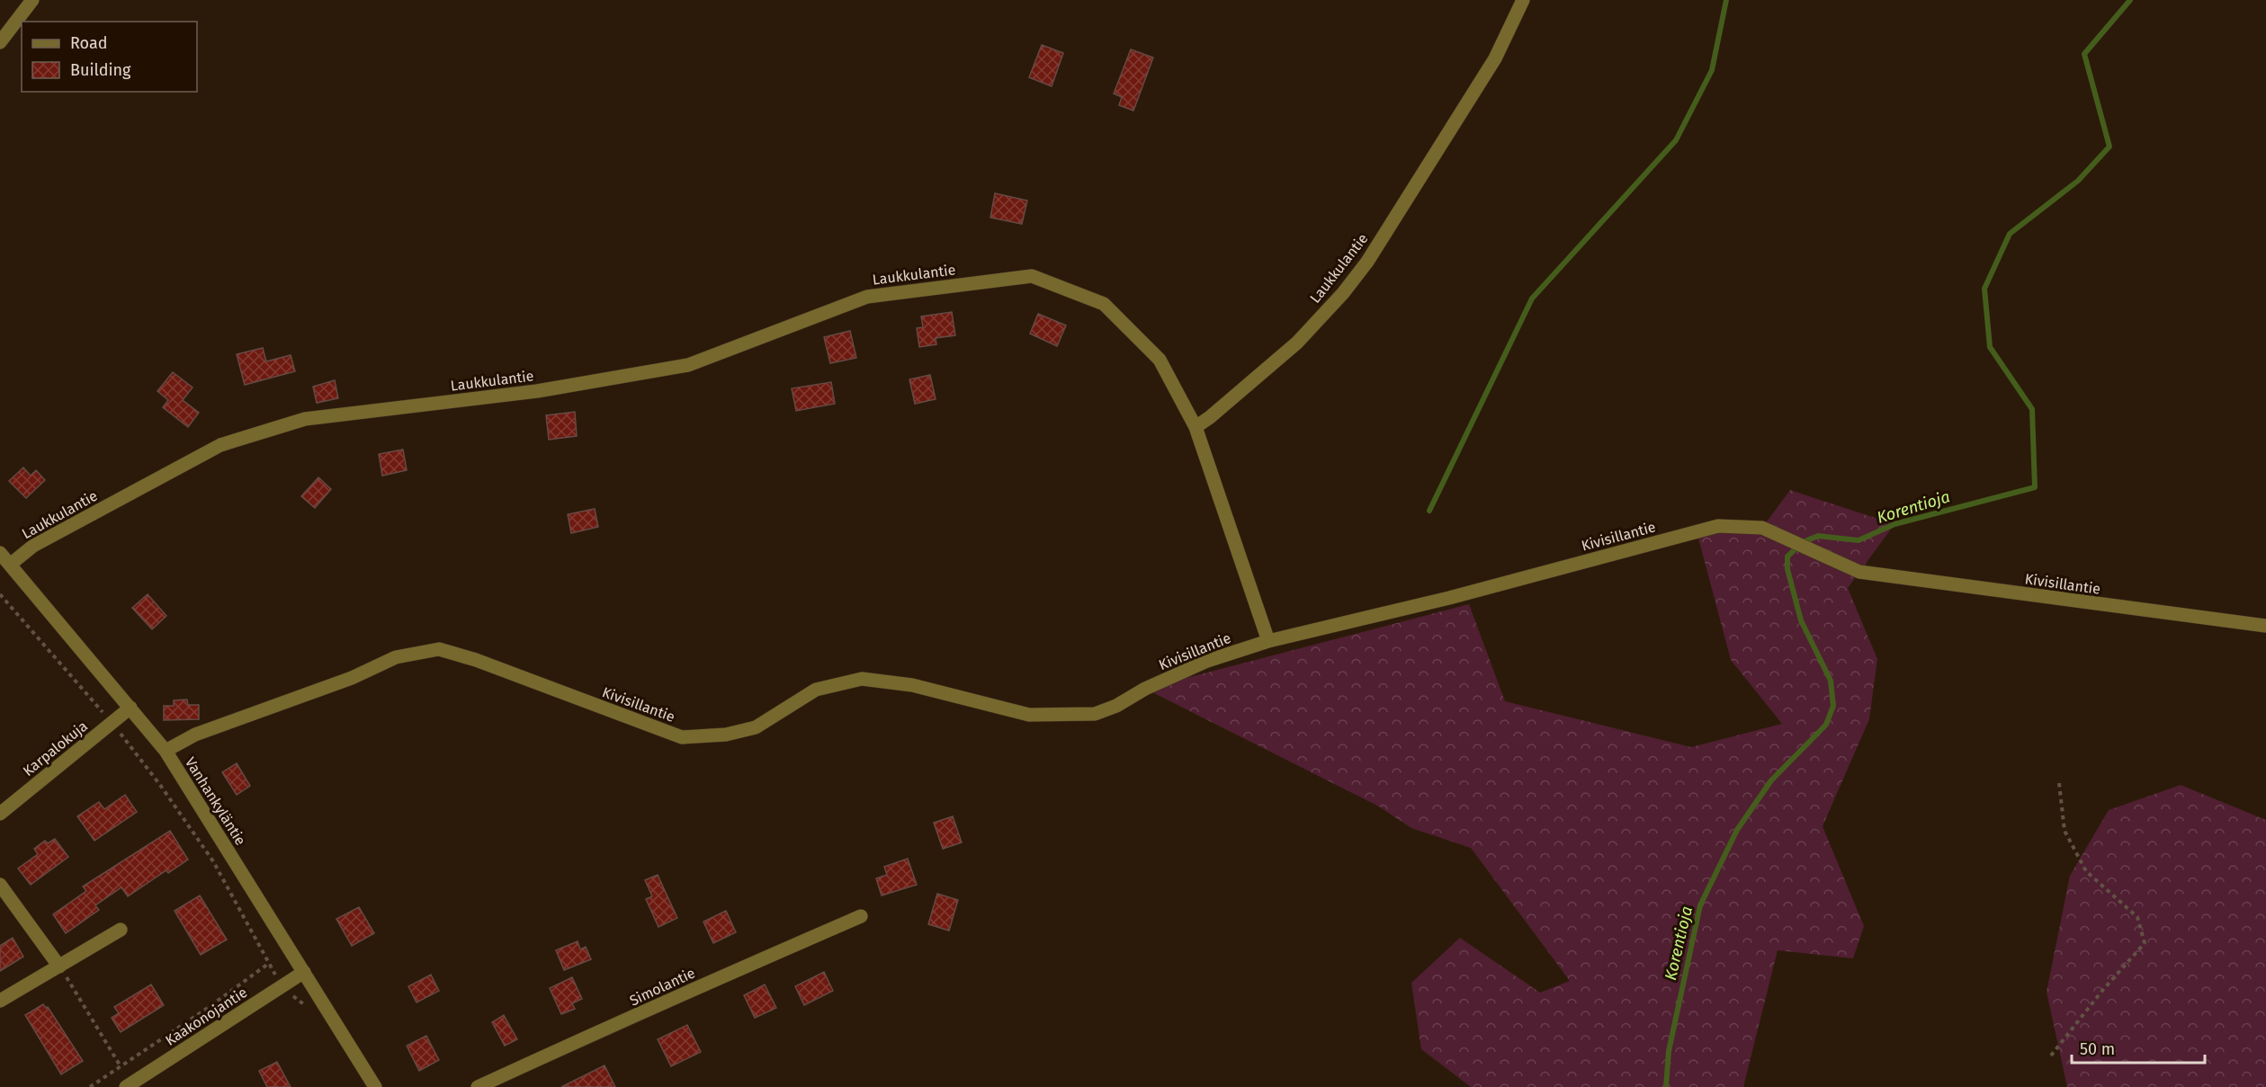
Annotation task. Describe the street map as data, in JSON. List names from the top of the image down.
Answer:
{
  "streets": {
    "street": [
      "Laukkulantie",
      "Kivisillantie",
      "Karpalokuja",
      "Vanhankyläntie",
      "Simolantie",
      "Kaakonojantie"
    ]
  },
  "crossings": [
    ["Laukkulantie", "Vanhankyläntie"],
    ["Kivisillantie", "Vanhankyläntie"],
    ["Karpalokuja", "Vanhankyläntie"],
    ["Vanhankyläntie", "Kaakonojantie"]
  ],
  "water": ["Korentioja"],
  "legend": ["Road", "Building"],
  "scale_bar": "50 m"
}
